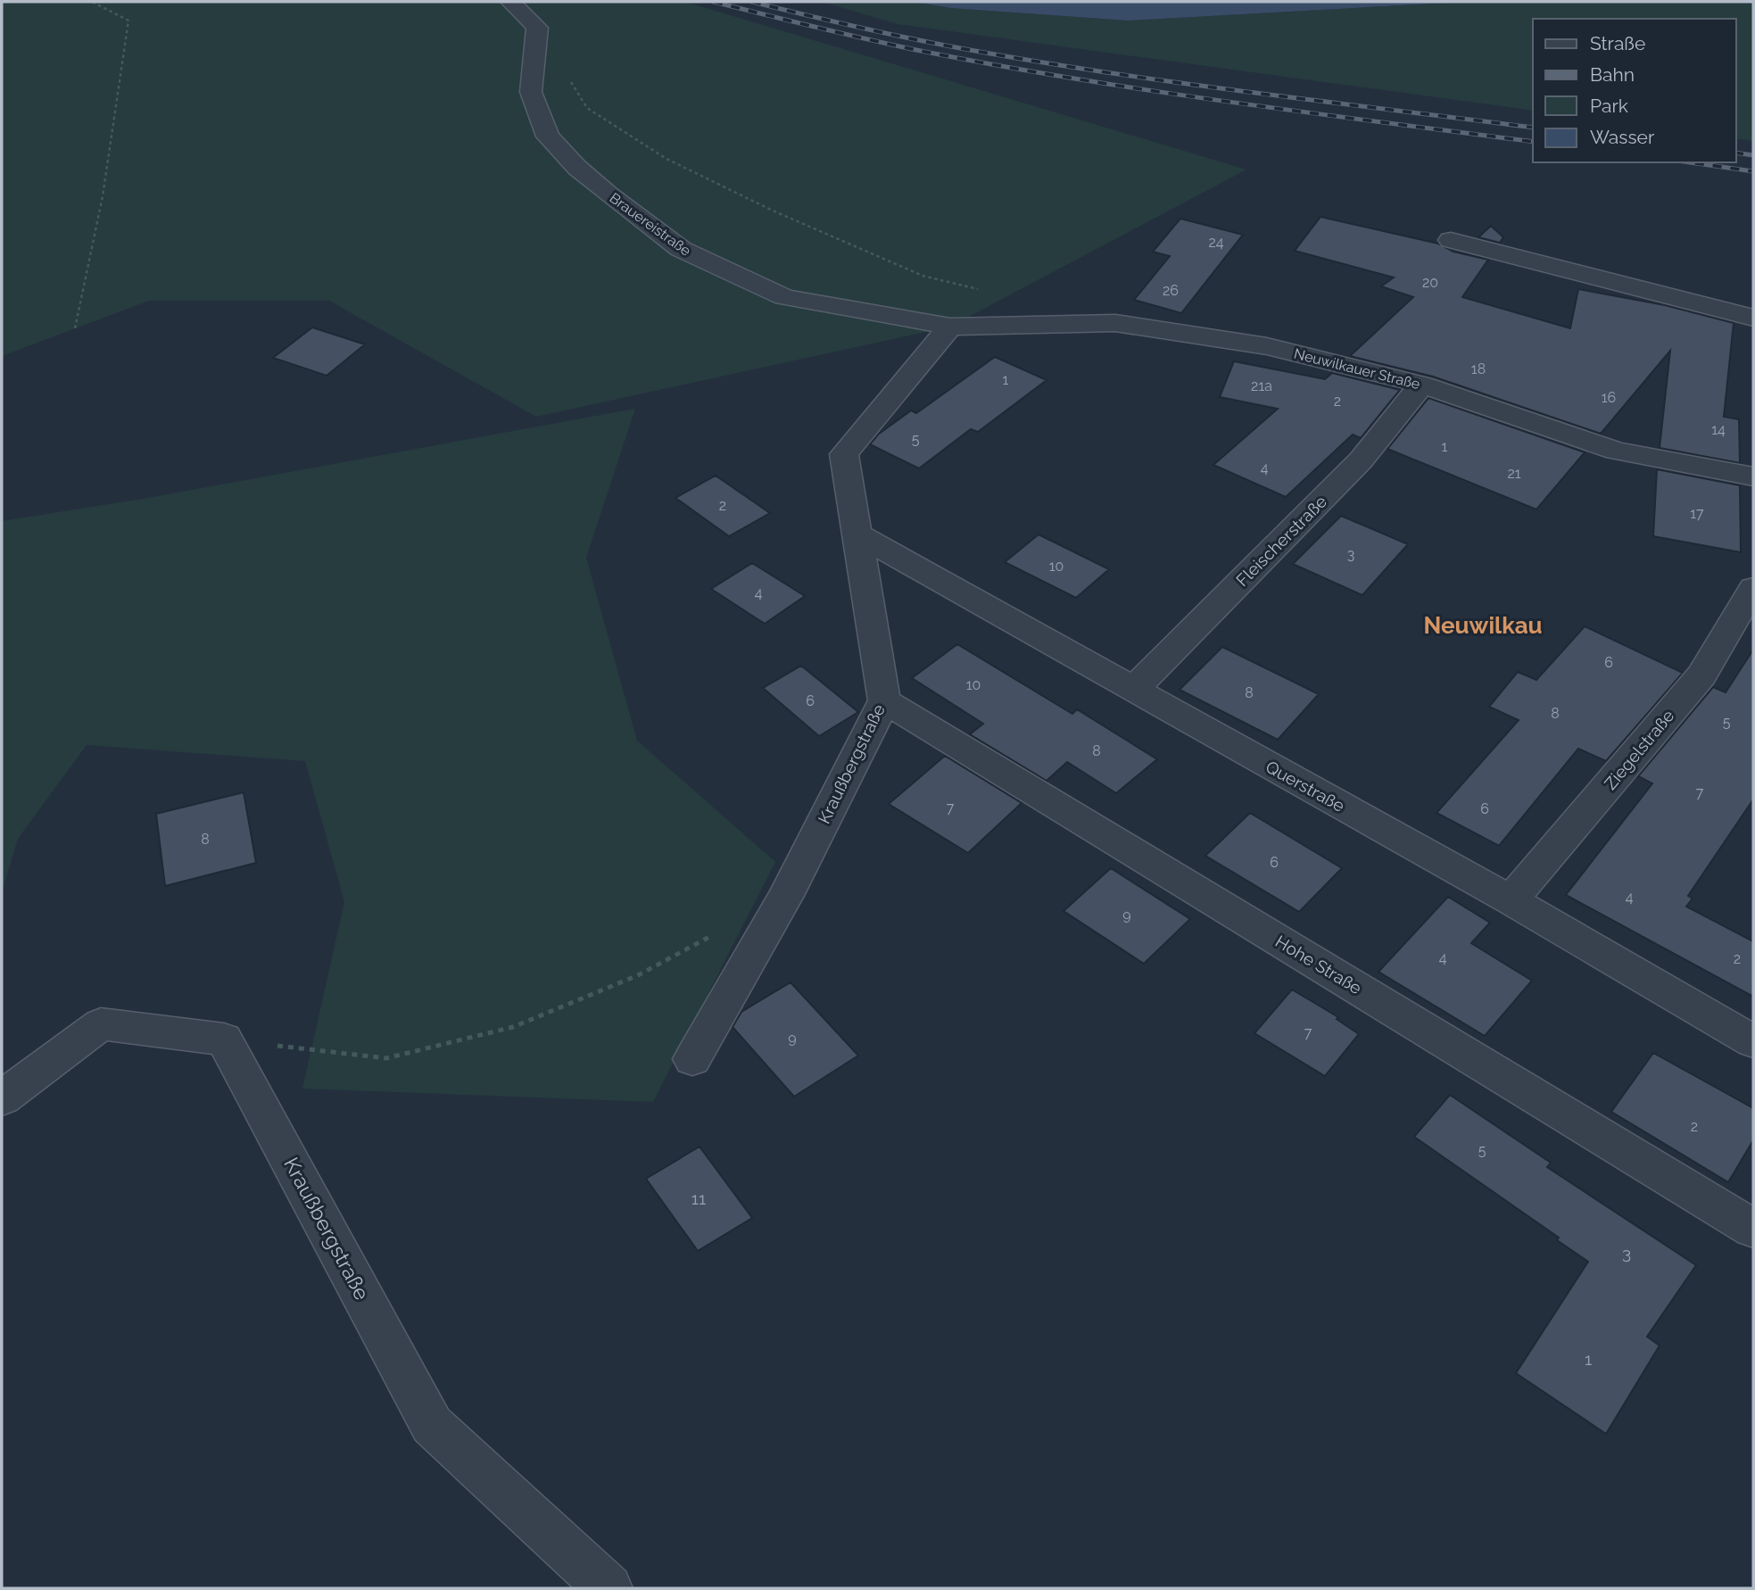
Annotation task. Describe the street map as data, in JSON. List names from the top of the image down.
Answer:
{
  "streets": {
    "street": [
      "Brauereistraße",
      "Neuwilkauer Straße",
      "Fleischerstraße",
      "Ziegelstraße",
      "Kraußbergstraße",
      "Querstraße",
      "Hohe Straße"
    ]
  },
  "crossings": [
    ["Brauereistraße", "Neuwilkauer Straße"],
    ["Brauereistraße", "Kraußbergstraße"],
    ["Neuwilkauer Straße", "Fleischerstraße"],
    ["Neuwilkauer Straße", "Kraußbergstraße"],
    ["Fleischerstraße", "Querstraße"],
    ["Ziegelstraße", "Querstraße"],
    ["Kraußbergstraße", "Querstraße"],
    ["Kraußbergstraße", "Hohe Straße"]
  ],
  "districts": ["Neuwilkau"],
  "house_numbers": [
    "24",
    "20",
    "26",
    "18",
    "1",
    "21a",
    "16",
    "2",
    "14",
    "5",
    "1",
    "4",
    "21",
    "2",
    "17",
    "3",
    "10",
    "4",
    "6",
    "10",
    "8",
    "6",
    "8",
    "5",
    "8",
    "7",
    "7",
    "6",
    "8",
    "6",
    "4",
    "9",
    "4",
    "2",
    "7",
    "9",
    "2",
    "5",
    "11",
    "3",
    "1"
  ],
  "legend": [
    "Straße",
    "Bahn",
    "Park",
    "Wasser"
  ]
}
